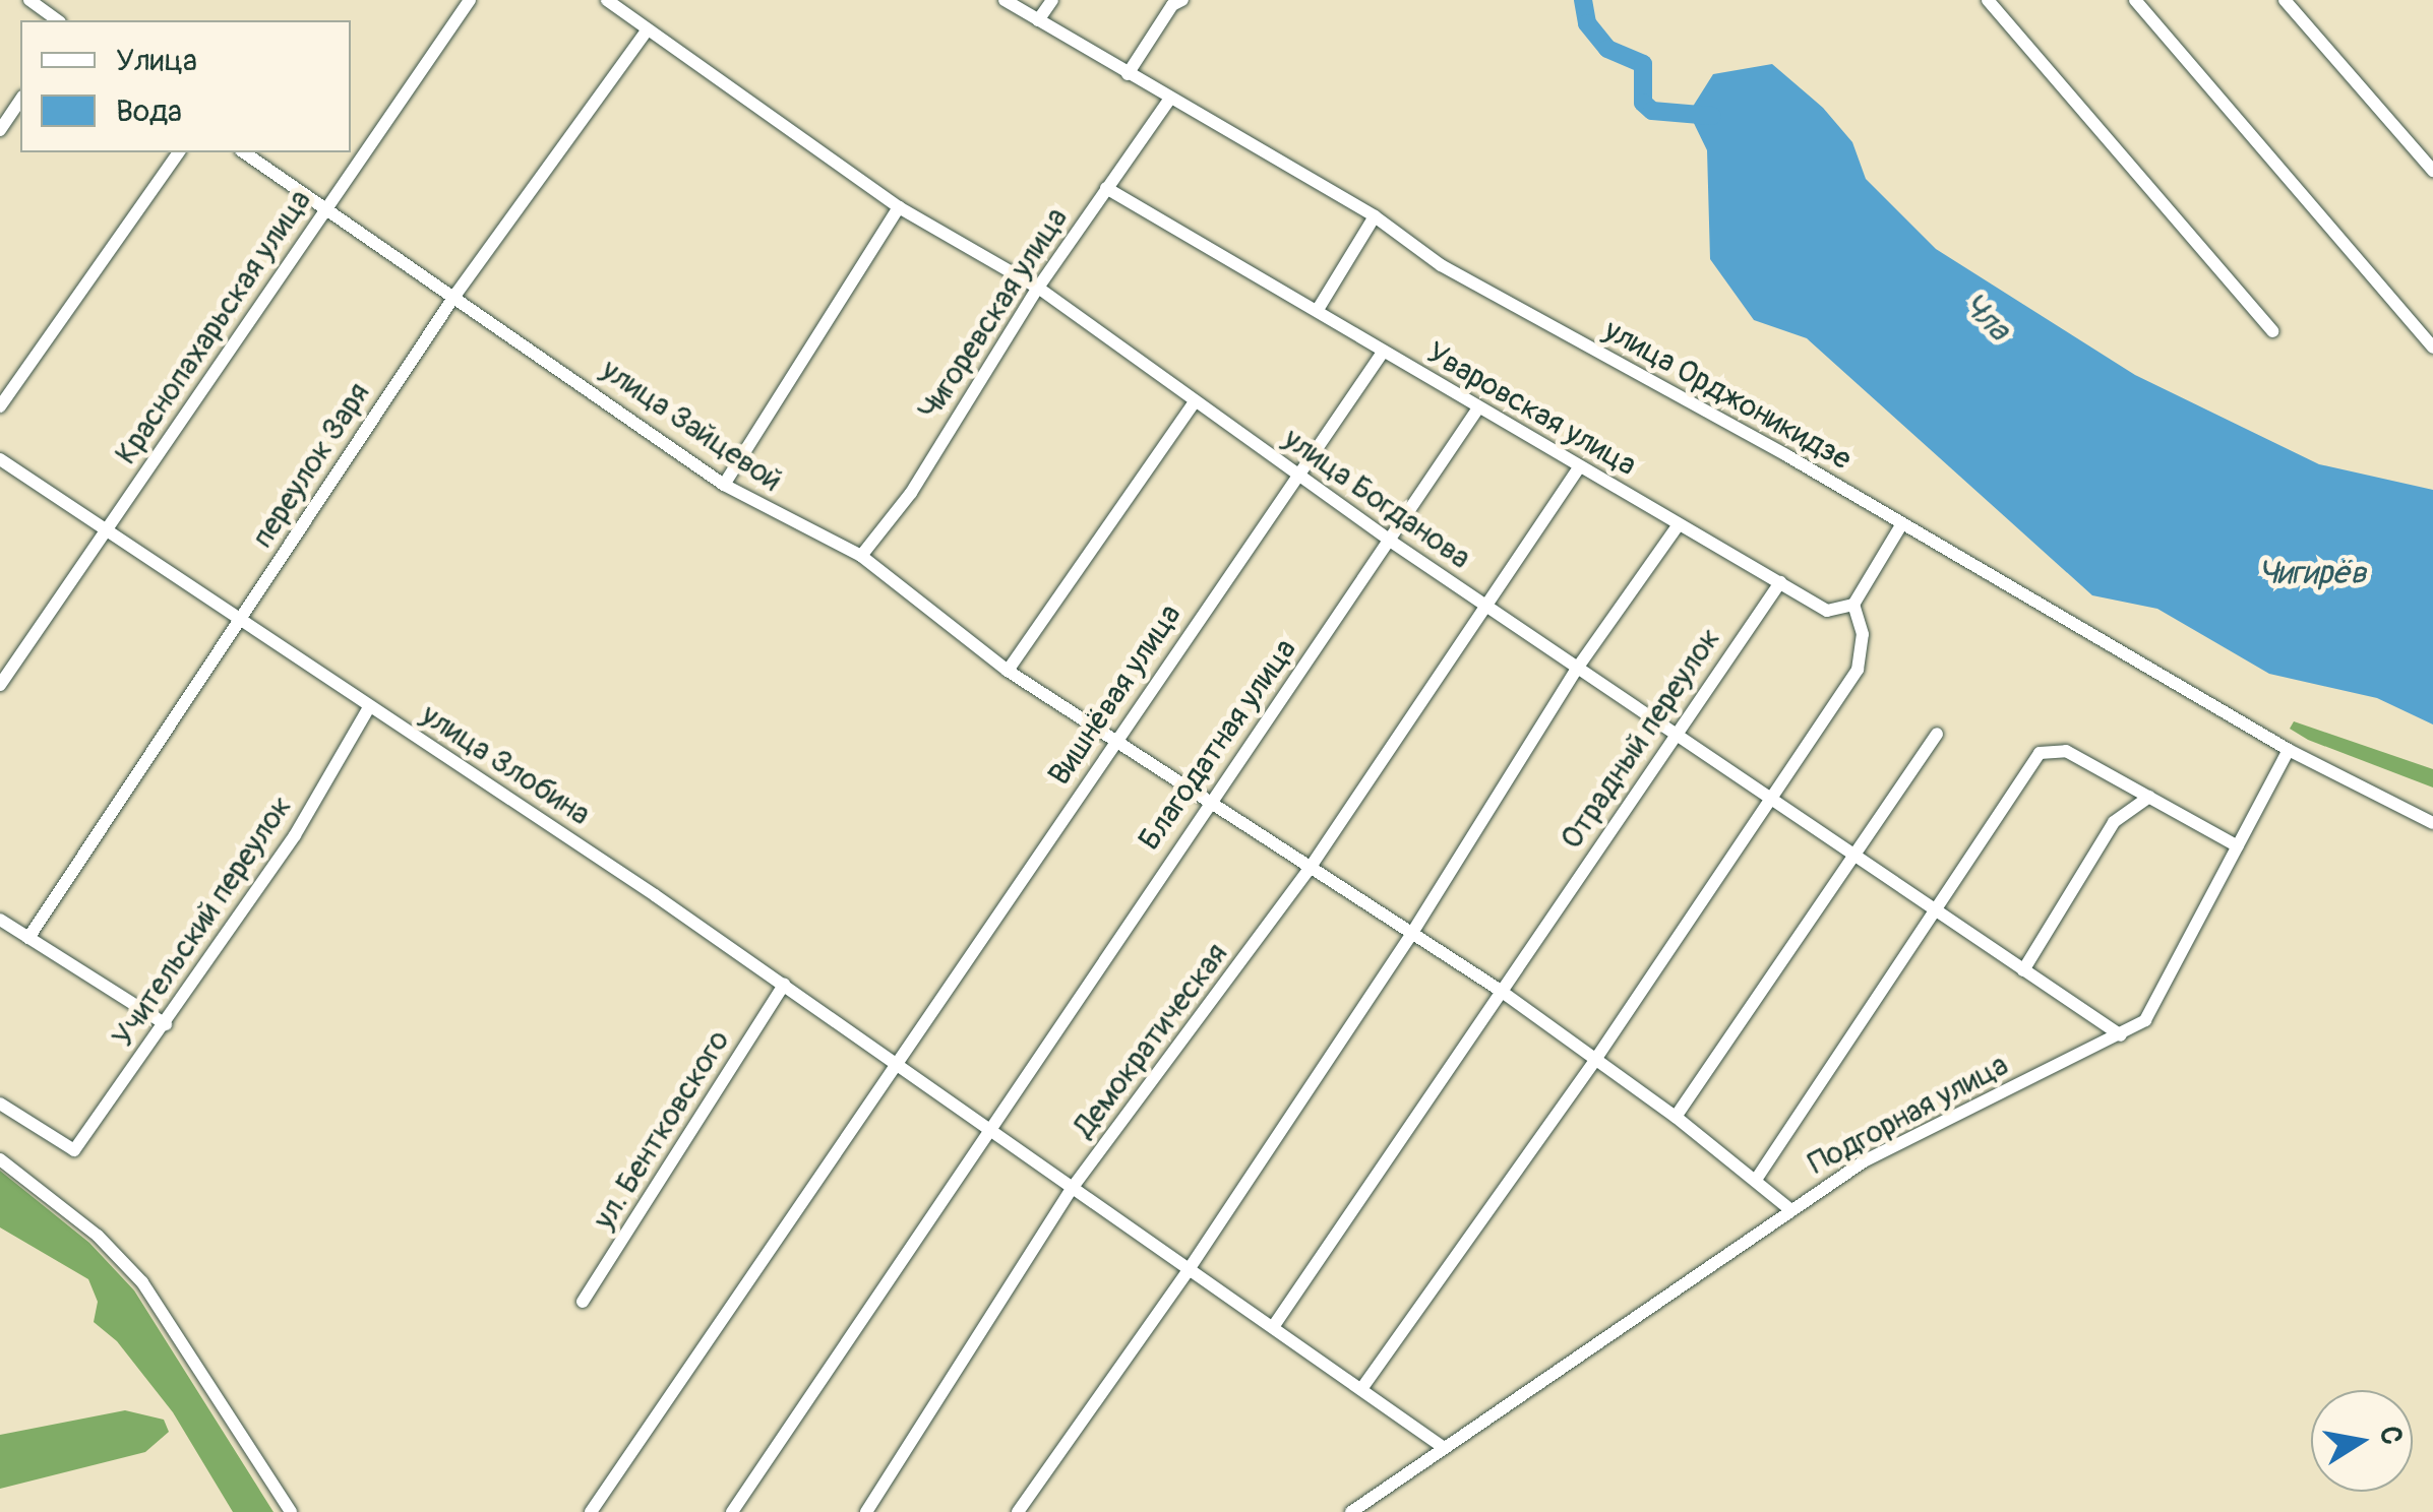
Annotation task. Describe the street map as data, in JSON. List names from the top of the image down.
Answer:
{
  "streets": {
    "street": [
      "Чигоревская улица",
      "Краснопахарьская улица",
      "улица Орджоникидзе",
      "Уваровская улица",
      "улица Зайцевой",
      "переулок Заря",
      "улица Богданова",
      "Вишнёвая улица",
      "Отрадный переулок",
      "Благодатная улица",
      "улица Злобина",
      "Учительский переулок",
      "Демократическая",
      "Подгорная улица",
      "ул. Бентковского"
    ]
  },
  "crossings": [
    ["Чигоревская улица", "улица Орджоникидзе"],
    ["Чигоревская улица", "Уваровская улица"],
    ["Чигоревская улица", "улица Зайцевой"],
    ["Чигоревская улица", "улица Богданова"],
    ["Краснопахарьская улица", "улица Зайцевой"],
    ["Краснопахарьская улица", "улица Злобина"],
    ["улица Орджоникидзе", "Подгорная улица"],
    ["Уваровская улица", "Вишнёвая улица"],
    ["Уваровская улица", "Отрадный переулок"],
    ["Уваровская улица", "Благодатная улица"],
    ["Уваровская улица", "Демократическая"],
    ["улица Зайцевой", "переулок Заря"],
    ["улица Зайцевой", "Вишнёвая улица"],
    ["улица Зайцевой", "Отрадный переулок"],
    ["улица Зайцевой", "Благодатная улица"],
    ["улица Зайцевой", "Демократическая"],
    ["улица Зайцевой", "Подгорная улица"],
    ["переулок Заря", "улица Богданова"],
    ["переулок Заря", "улица Злобина"],
    ["улица Богданова", "Вишнёвая улица"],
    ["улица Богданова", "Отрадный переулок"],
    ["улица Богданова", "Благодатная улица"],
    ["улица Богданова", "Демократическая"],
    ["улица Богданова", "Подгорная улица"],
    ["Вишнёвая улица", "улица Злобина"],
    ["Отрадный переулок", "улица Злобина"],
    ["Благодатная улица", "улица Злобина"],
    ["улица Злобина", "Учительский переулок"],
    ["улица Злобина", "Демократическая"],
    ["улица Злобина", "Подгорная улица"],
    ["улица Злобина", "ул. Бентковского"]
  ],
  "water": ["Чла", "Чигирёв"],
  "legend": ["Улица", "Вода"],
  "north": "right"
}
